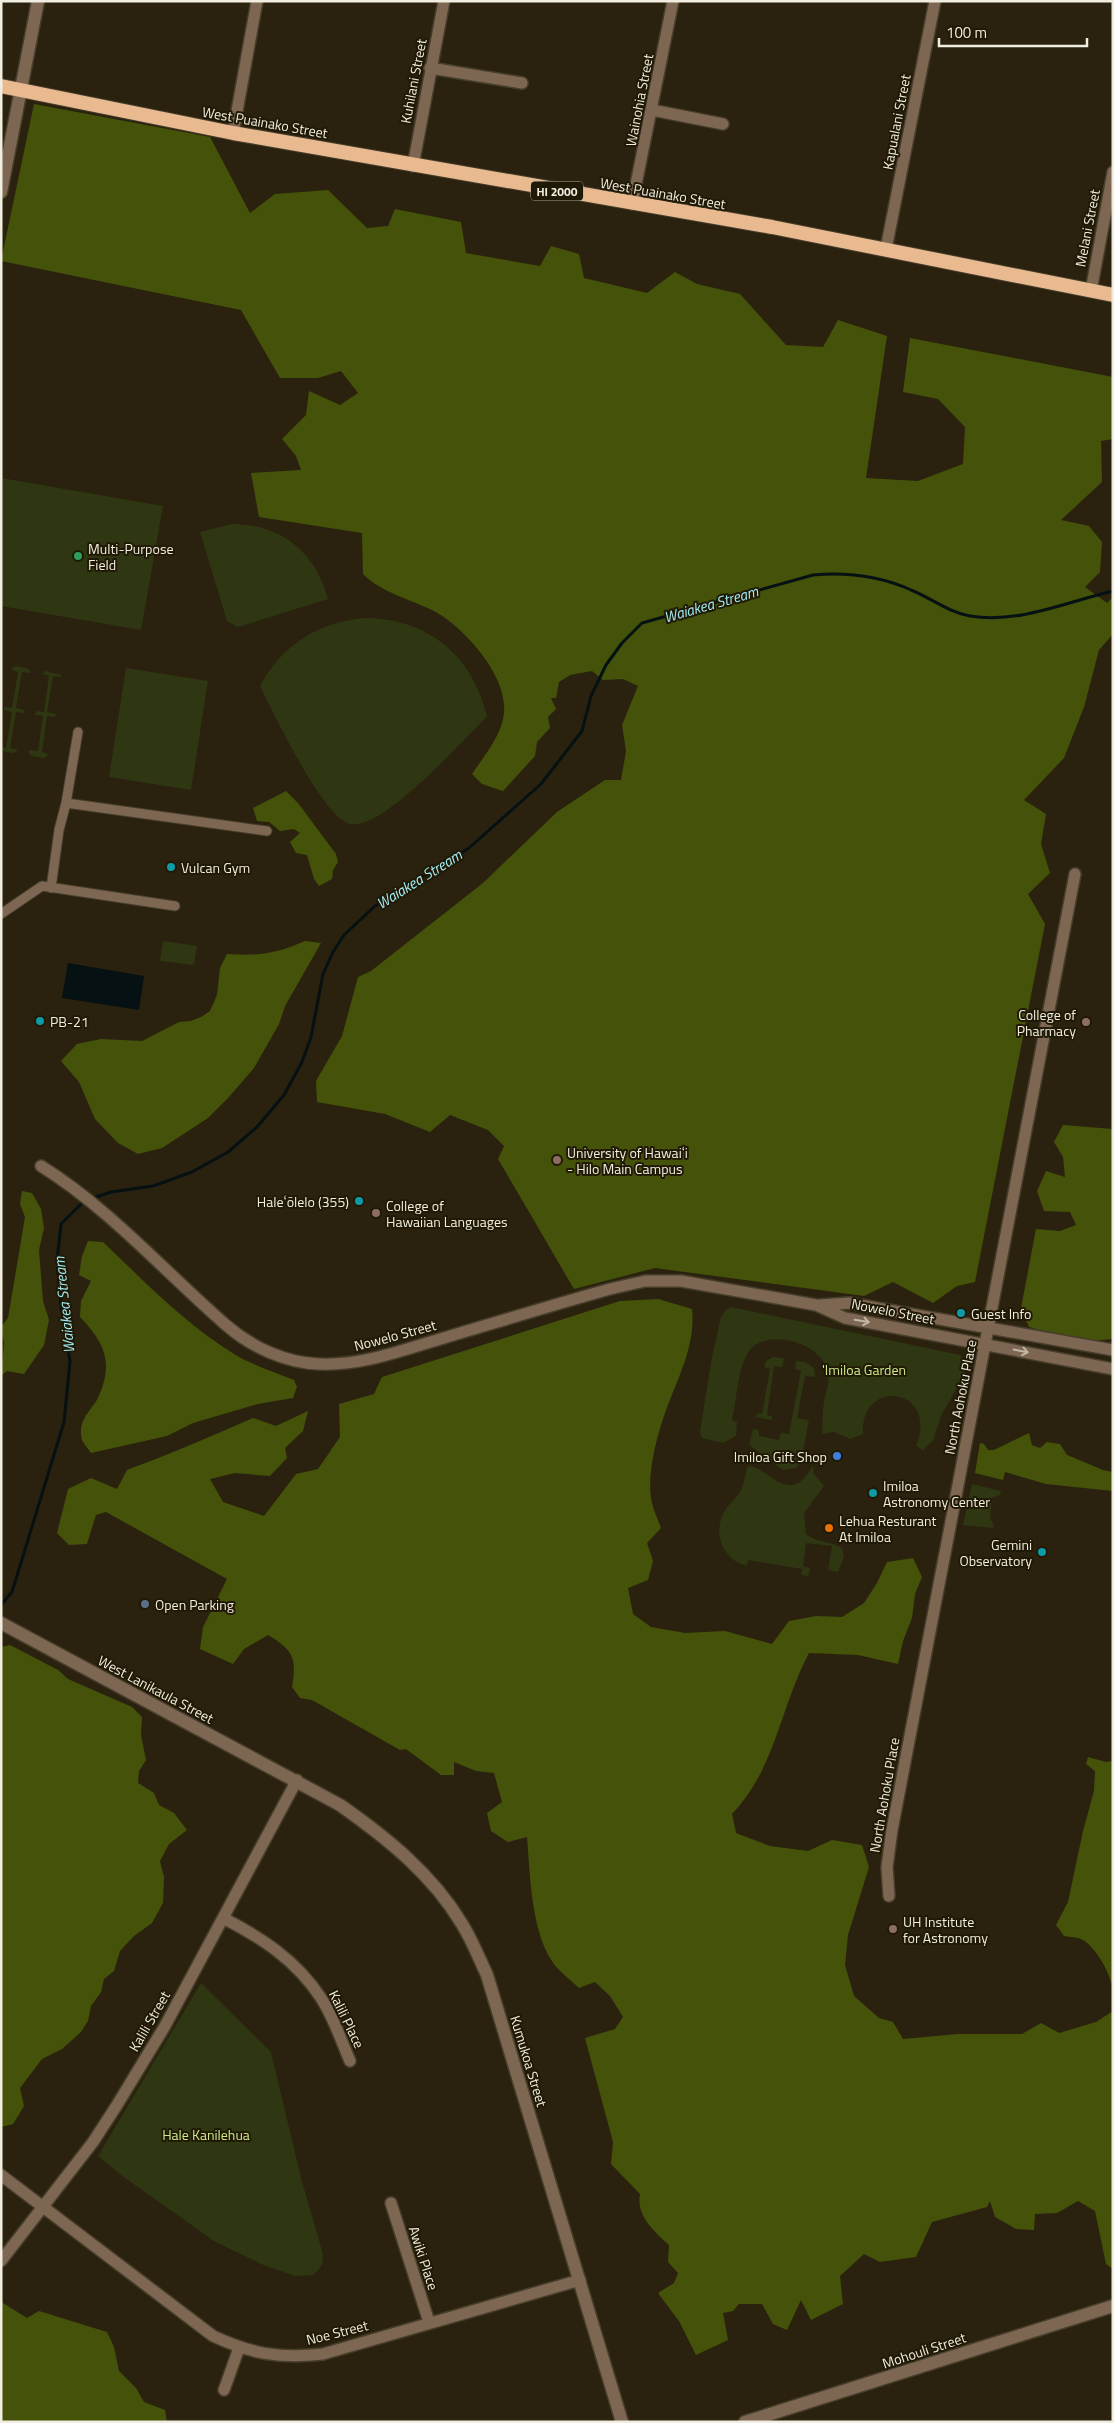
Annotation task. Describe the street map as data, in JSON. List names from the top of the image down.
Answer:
{
  "streets": {
    "highway": ["West Puainako Street", "HI 2000"],
    "street": [
      "Kuhilani Street",
      "Wainohia Street",
      "Kapualani Street",
      "Melani Street",
      "Nowelo Street",
      "North Aohoku Place",
      "West Lanikaula Street",
      "Kalili Place",
      "Kalili Street",
      "Kumukoa Street",
      "Awiki Place",
      "Noe Street",
      "Mohouli Street"
    ]
  },
  "crossings": [
    ["Kuhilani Street", "West Puainako Street"],
    ["Wainohia Street", "West Puainako Street"],
    ["West Puainako Street", "Kapualani Street"],
    ["West Puainako Street", "Melani Street"],
    ["Nowelo Street", "North Aohoku Place"],
    ["West Lanikaula Street", "Kalili Street"],
    ["West Lanikaula Street", "Kumukoa Street"],
    ["Kalili Place", "Kalili Street"],
    ["Kalili Street", "Kumukoa Street"],
    ["Kalili Street", "Noe Street"],
    ["Kumukoa Street", "Noe Street"],
    ["Awiki Place", "Noe Street"]
  ],
  "water": ["Waiakea Stream"],
  "parks": ["'Imiloa Garden", "Hale Kanilehua"],
  "places": [
    "Multi-Purpose Field",
    "Vulcan Gym",
    "PB-21",
    "College of Pharmacy",
    "University of Hawaiʻi - Hilo Main Campus",
    "Haleʻōlelo (355)",
    "College of Hawaiian Languages",
    "Guest Info",
    "Imiloa Gift Shop",
    "Imiloa Astronomy Center",
    "Lehua Resturant At Imiloa",
    "Gemini Observatory",
    "Open Parking",
    "UH Institute for Astronomy"
  ],
  "scale_bar": "100 m"
}
